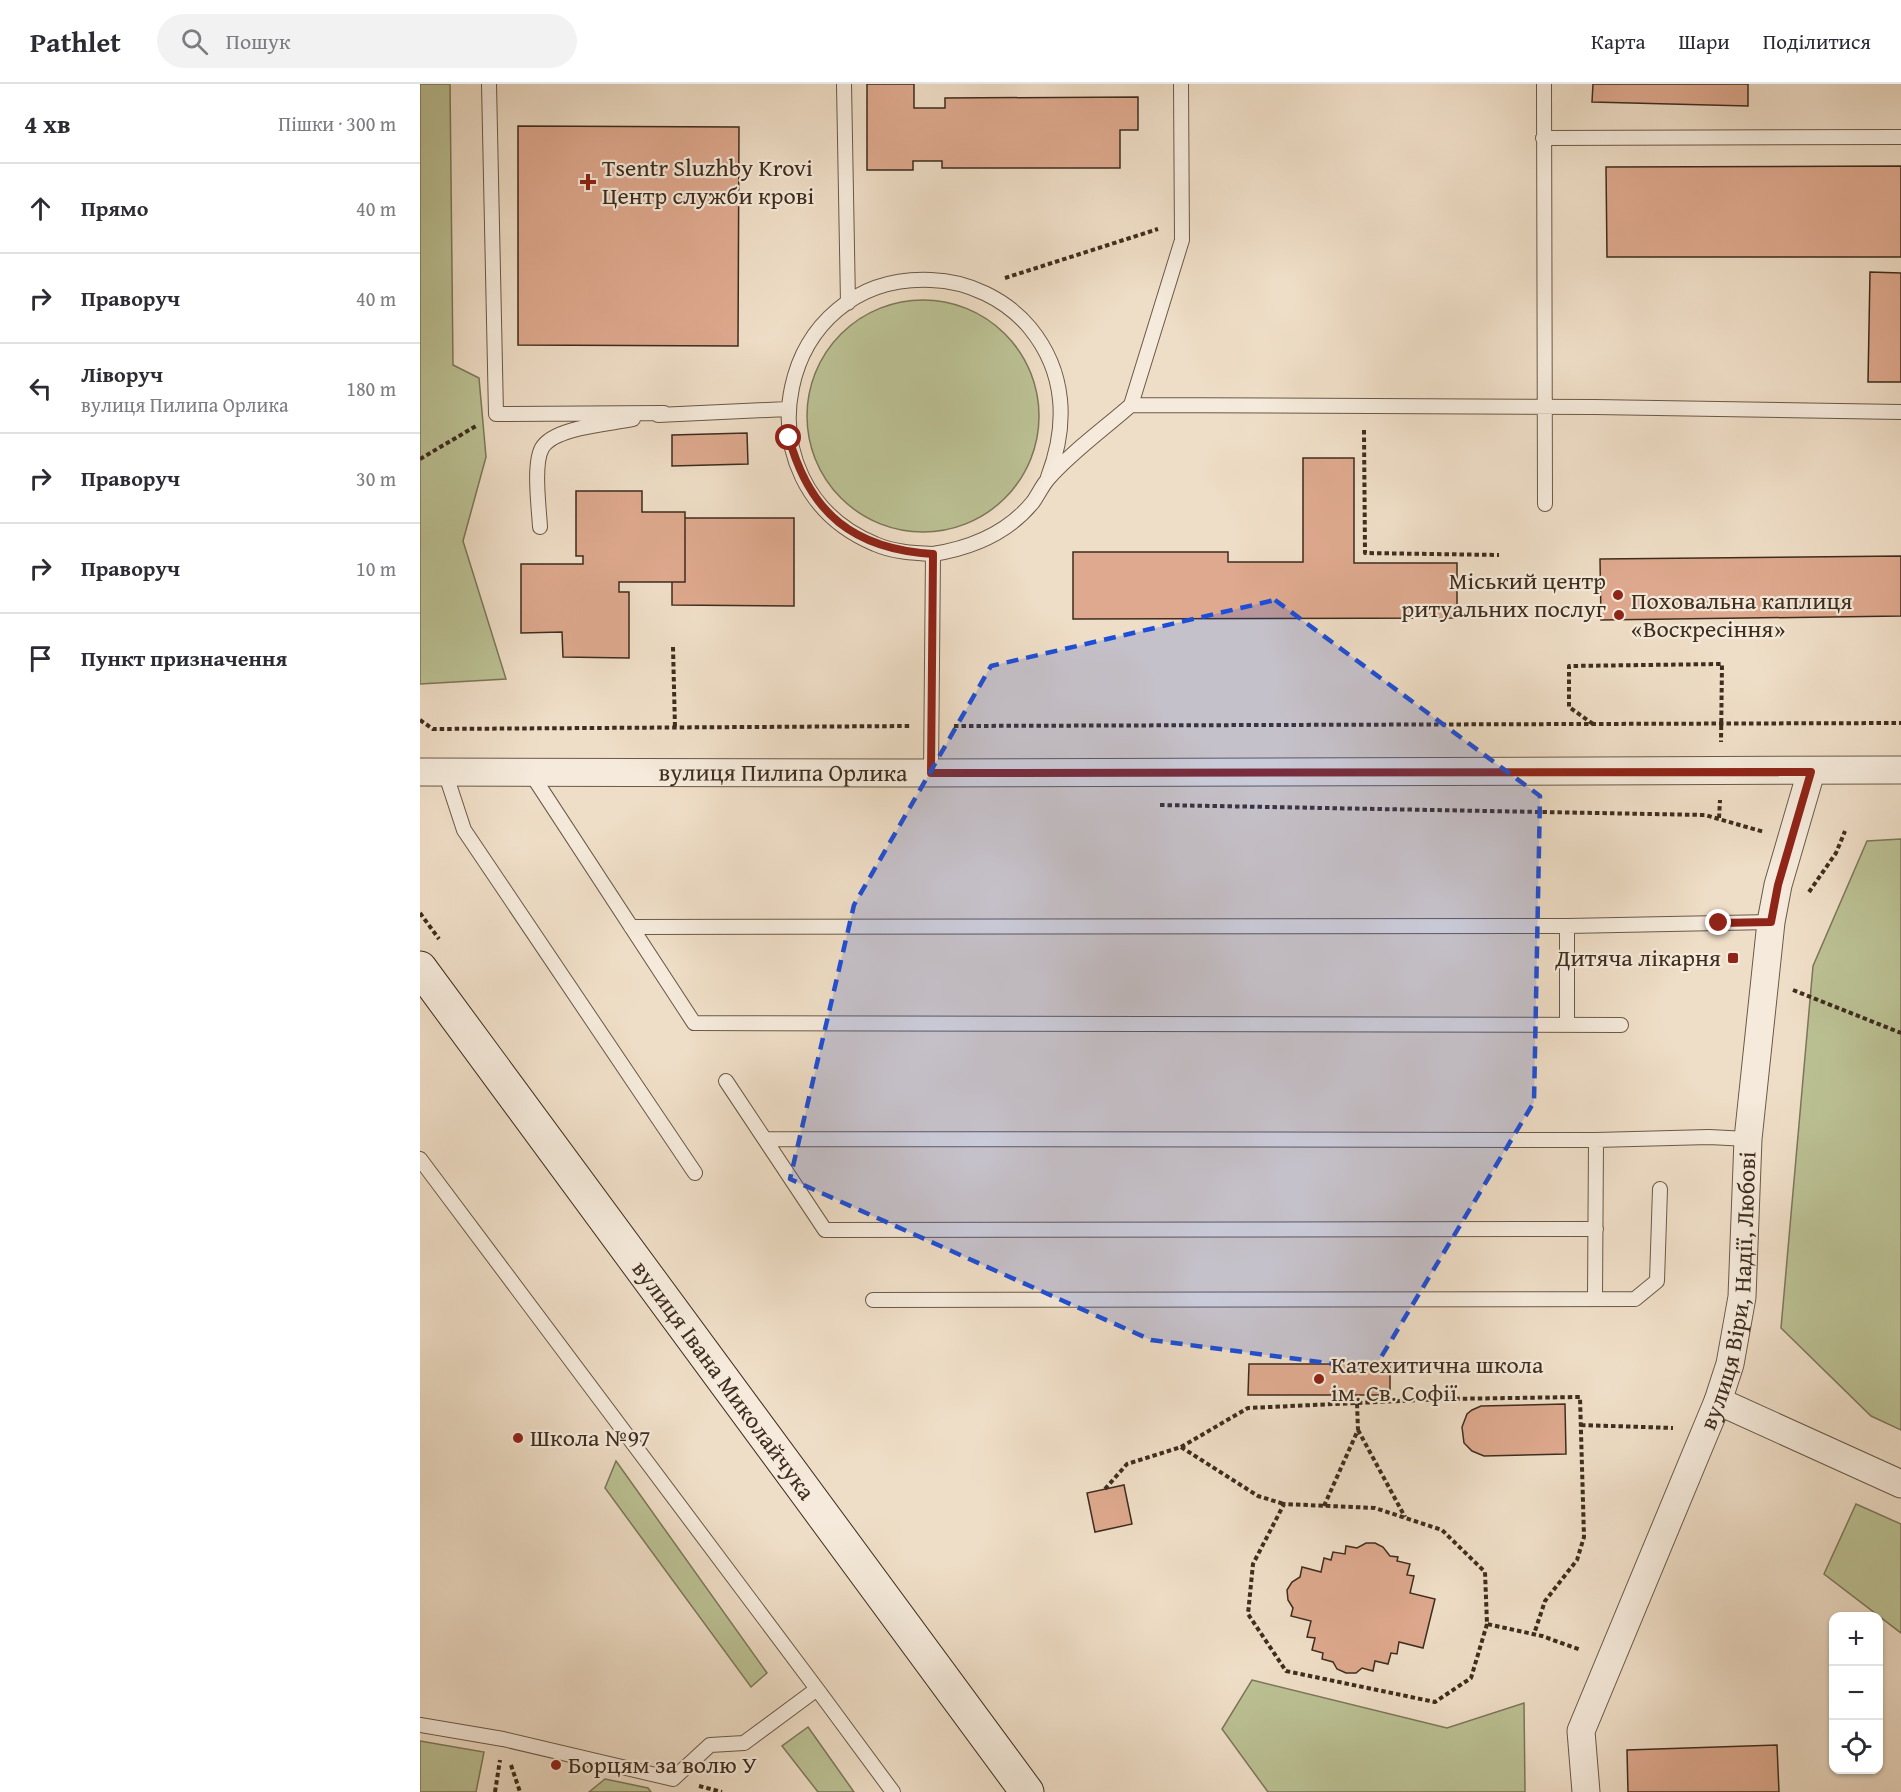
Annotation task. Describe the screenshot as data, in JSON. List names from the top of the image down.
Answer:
{
  "streets": {
    "street": ["вулиця Пилипа Орлика", "вулиця Віри, Надії, Любові", "вулиця Івана Миколайчука"]
  },
  "crossings": [
    ["вулиця Пилипа Орлика", "вулиця Віри, Надії, Любові"]
  ],
  "places": {
    "health": ["Tsentr Sluzhby Krovi Центр служби крові"],
    "other": [
      "Міський центр ритуальних послуг",
      "Поховальна каплиця «Воскресіння»",
      "Катехитична школа ім. Св. Софії",
      "Школа №97",
      "Борцям за волю У"
    ],
    "transit": ["Дитяча лікарня"]
  },
  "page": {
    "header": "Pathlet",
    "search": "Пошук",
    "nav": ["Карта", "Шари", "Поділитися"],
    "heading": ["4 хв", "Пішки · 300 m"],
    "list": [
      ["Прямо", "40 m"],
      ["Праворуч", "40 m"],
      ["Ліворуч", "вулиця Пилипа Орлика", "180 m"],
      ["Праворуч", "30 m"],
      ["Праворуч", "10 m"],
      "Пункт призначення"
    ],
    "map_buttons": ["+", "−"]
  }
}
